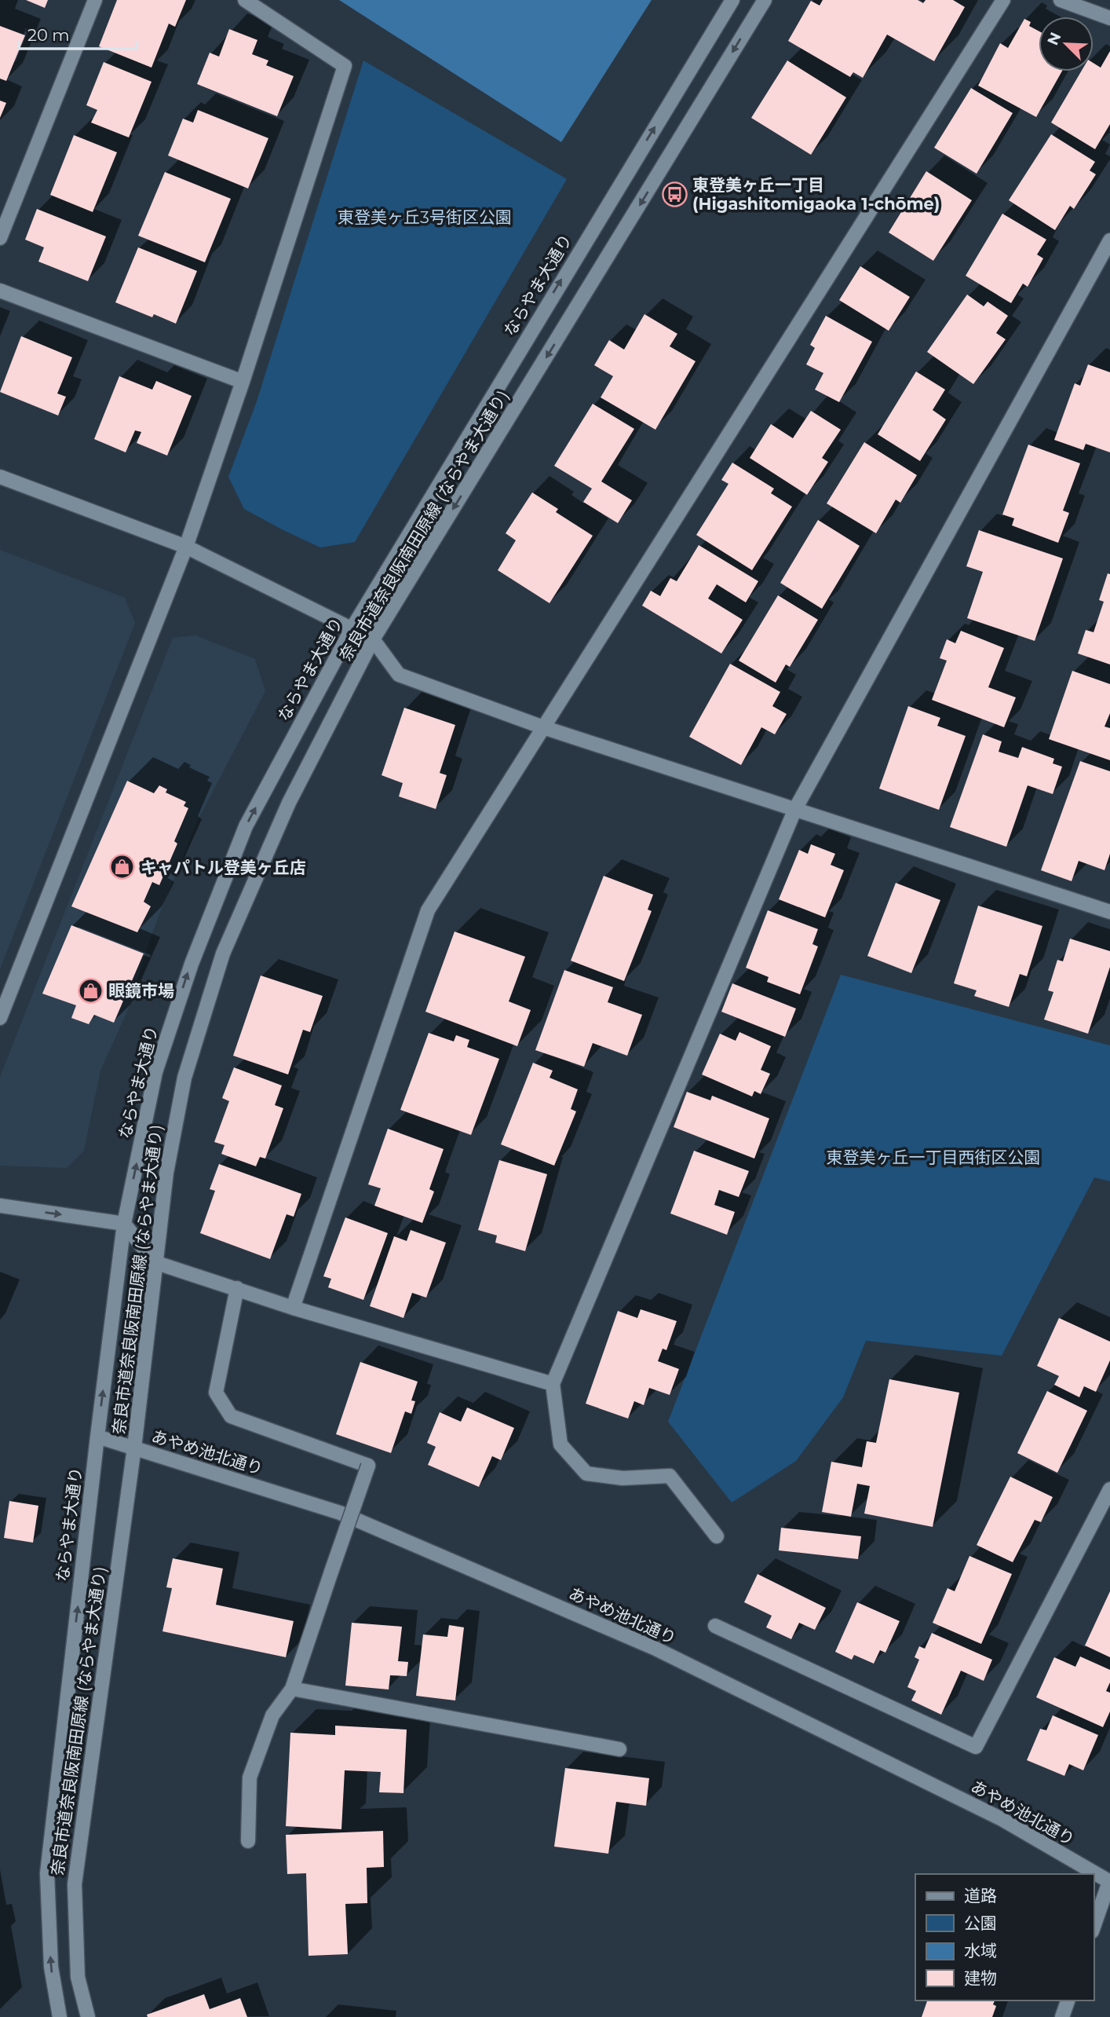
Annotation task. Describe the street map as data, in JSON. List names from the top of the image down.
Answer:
{
  "streets": {
    "street": ["ならやま大通り", "奈良市道奈良阪南田原線 (ならやま大通り)", "あやめ池北通り"]
  },
  "crossings": [
    ["ならやま大通り", "あやめ池北通り"],
    ["奈良市道奈良阪南田原線 (ならやま大通り)", "あやめ池北通り"]
  ],
  "one_way": ["ならやま大通り"],
  "parks": ["東登美ヶ丘3号街区公園", "東登美ヶ丘一丁目西街区公園"],
  "places": {
    "bus stop": ["東登美ヶ丘一丁目 (Higashitomigaoka 1-chōme)"],
    "shop": ["キャパトル登美ヶ丘店", "眼鏡市場"]
  },
  "legend": [
    "道路",
    "公園",
    "水域",
    "建物"
  ],
  "scale_bar": "20 m",
  "north": "top left"
}
